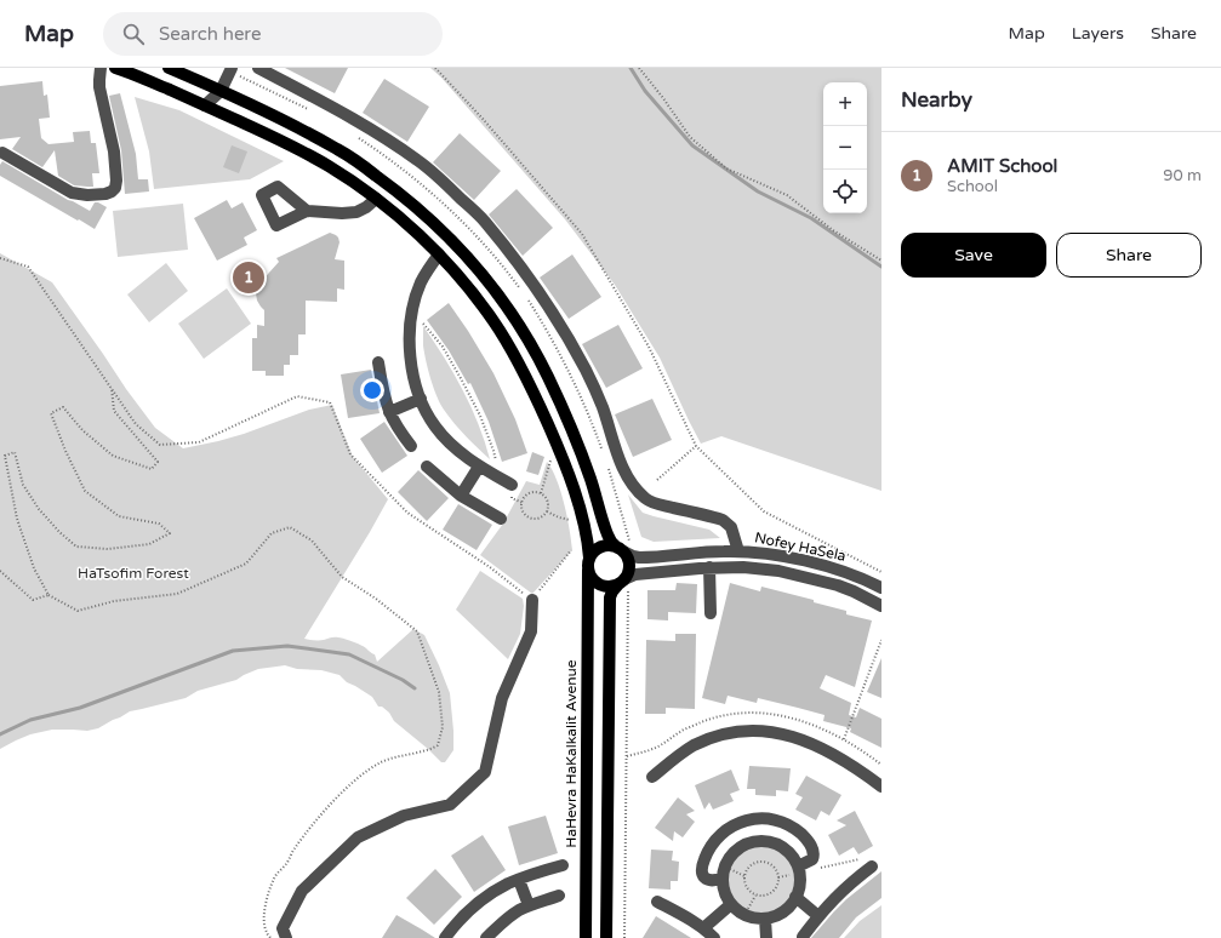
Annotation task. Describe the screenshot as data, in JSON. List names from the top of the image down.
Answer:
{
  "streets": {
    "main road": ["HaHevra HaKalkalit Avenue"],
    "street": ["Nofey HaSela"]
  },
  "crossings": [
    ["Nofey HaSela", "HaHevra HaKalkalit Avenue"]
  ],
  "parks": ["HaTsofim Forest"],
  "page": {
    "header": "Map",
    "search": "Search here",
    "nav": ["Map", "Layers", "Share"],
    "heading": "Nearby",
    "map_buttons": ["+", "−"],
    "list": [
      {
        "mark": "1",
        "name": "AMIT School",
        "note": "School",
        "value": "90 m"
      }
    ],
    "buttons": ["Save", "Share"],
    "pins": "1"
  }
}
